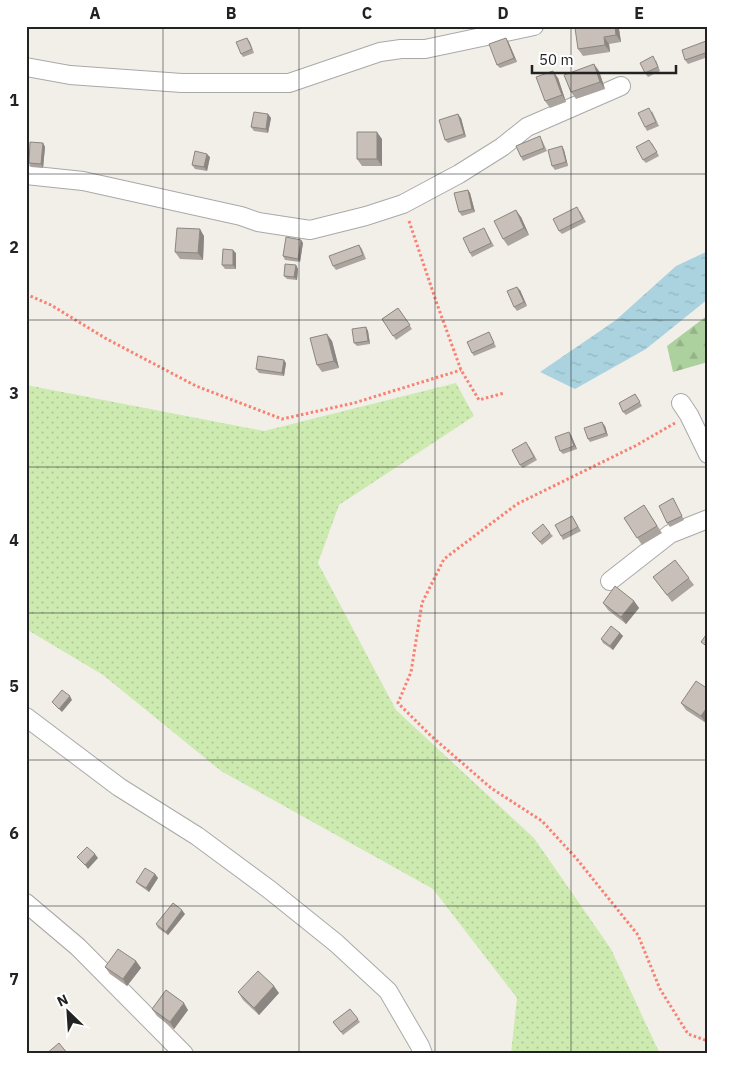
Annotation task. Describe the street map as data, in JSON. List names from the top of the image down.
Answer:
{
  "scale_bar": "50 m",
  "north": "top left",
  "grid": {
    "columns": [
      "A",
      "B",
      "C",
      "D",
      "E"
    ],
    "rows": [
      "1",
      "2",
      "3",
      "4",
      "5",
      "6",
      "7"
    ]
  }
}
